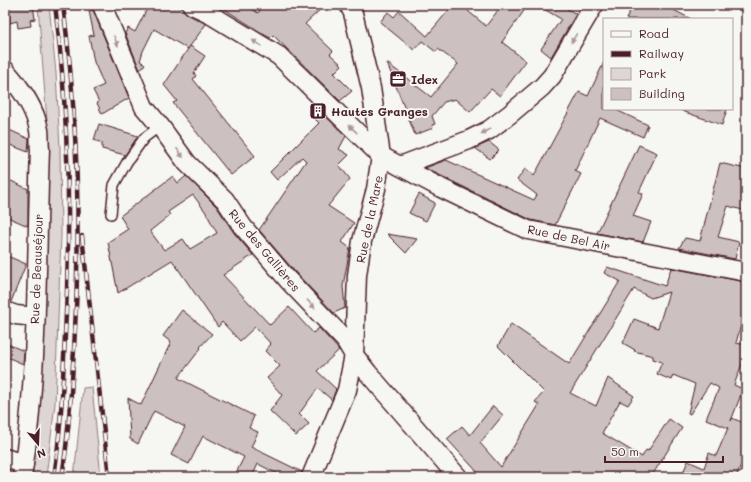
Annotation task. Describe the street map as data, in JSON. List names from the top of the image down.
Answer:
{
  "streets": {
    "street": [
      "Rue de la Mare",
      "Rue de Bel Air",
      "Rue des Gallières",
      "Rue de Beauséjour"
    ]
  },
  "crossings": [
    ["Rue de la Mare", "Rue de Bel Air"],
    ["Rue de la Mare", "Rue des Gallières"]
  ],
  "one_way": ["Rue de Bel Air", "Rue des Gallières"],
  "places": {
    "office": ["Idex"],
    "building": ["Hautes Granges"]
  },
  "legend": [
    "Road",
    "Railway",
    "Park",
    "Building"
  ],
  "scale_bar": "50 m",
  "north": "bottom"
}
